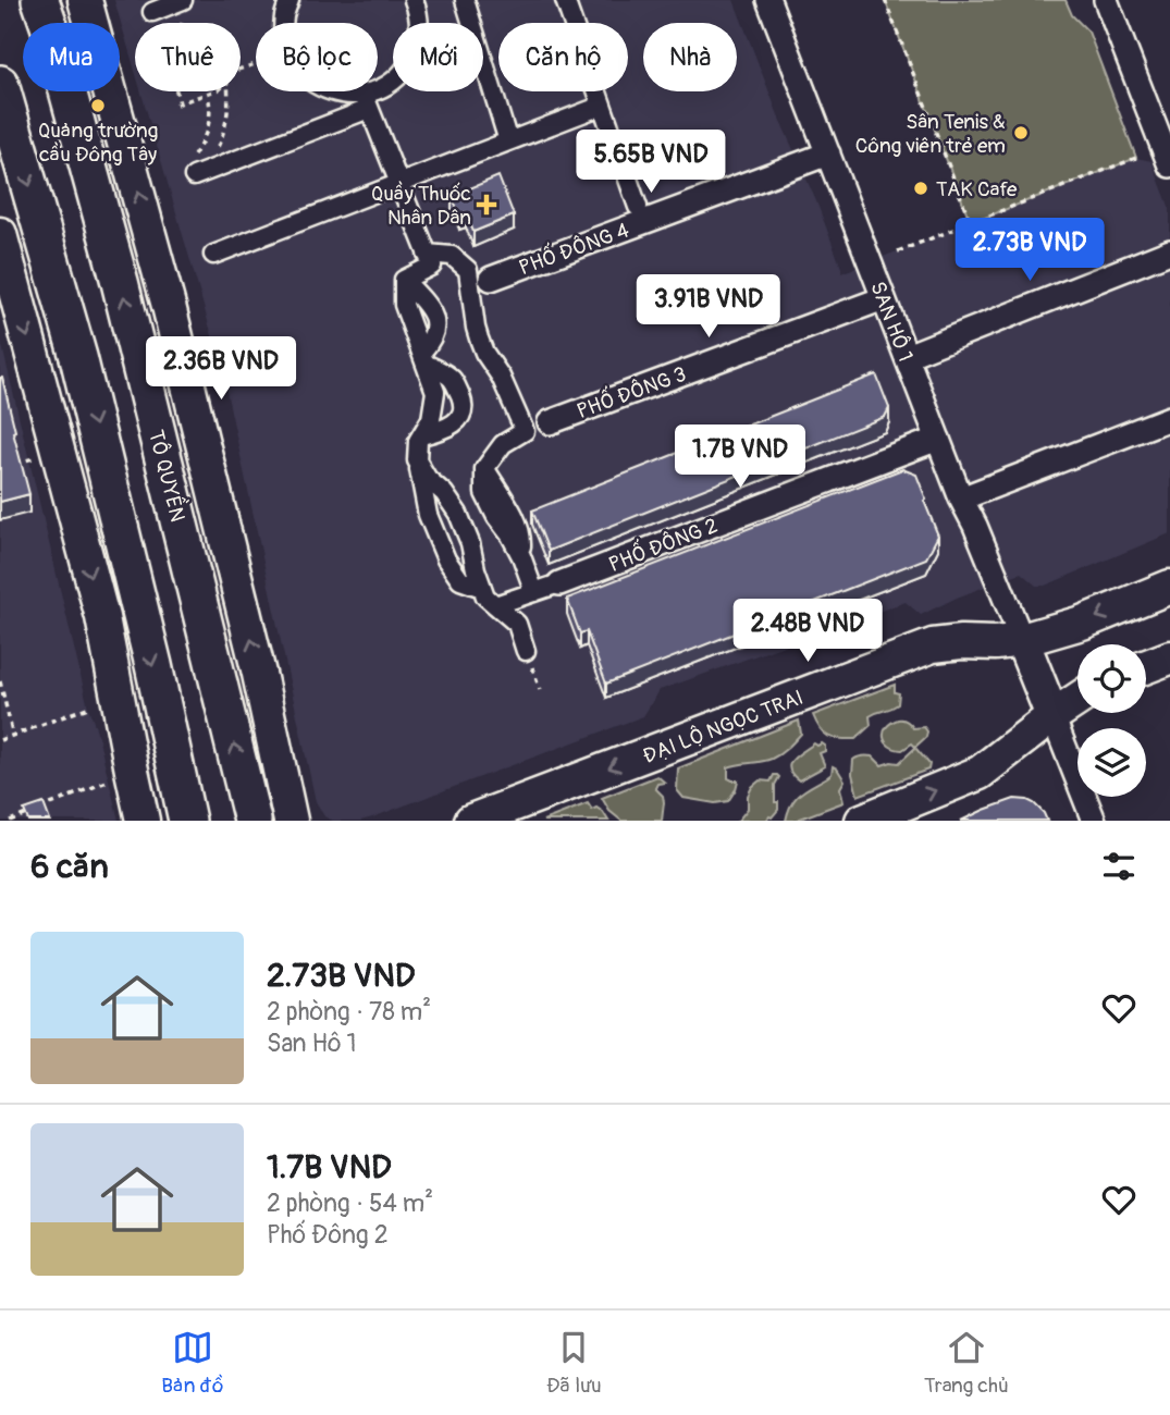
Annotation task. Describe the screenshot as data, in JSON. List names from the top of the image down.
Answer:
{
  "streets": {
    "main road": ["TÔ QUYỀN", "ĐẠI LỘ NGỌC TRAI"],
    "street": [
      "PHỐ ĐÔNG 4",
      "SAN HÔ 1",
      "PHỐ ĐÔNG 3",
      "PHỐ ĐÔNG 2"
    ]
  },
  "crossings": [
    ["PHỐ ĐÔNG 4", "SAN HÔ 1"],
    ["SAN HÔ 1", "PHỐ ĐÔNG 3"],
    ["SAN HÔ 1", "PHỐ ĐÔNG 2"],
    ["SAN HÔ 1", "ĐẠI LỘ NGỌC TRAI"]
  ],
  "places": {
    "other": ["Quảng trường cầu Đông Tây", "Sân Tenis & Công viên trẻ em", "TAK Cafe"],
    "health": ["Quầy Thuốc Nhân Dân"]
  },
  "page": {
    "chip": [
      "Mua",
      "Thuê",
      "Bộ lọc",
      "Mới",
      "Căn hộ",
      "Nhà"
    ],
    "price": [
      "5.65B VND",
      "2.73B VND",
      "3.91B VND",
      "2.36B VND",
      "1.7B VND",
      "2.48B VND"
    ],
    "heading": "6 căn",
    "list": [
      {
        "name": "2.73B VND",
        "note": "2 phòng · 78 m² · San Hô 1"
      },
      {
        "name": "1.7B VND",
        "note": "2 phòng · 54 m² · Phố Đông 2"
      }
    ],
    "tabs": ["Bản đồ", "Đã lưu", "Trang chủ"]
  }
}
